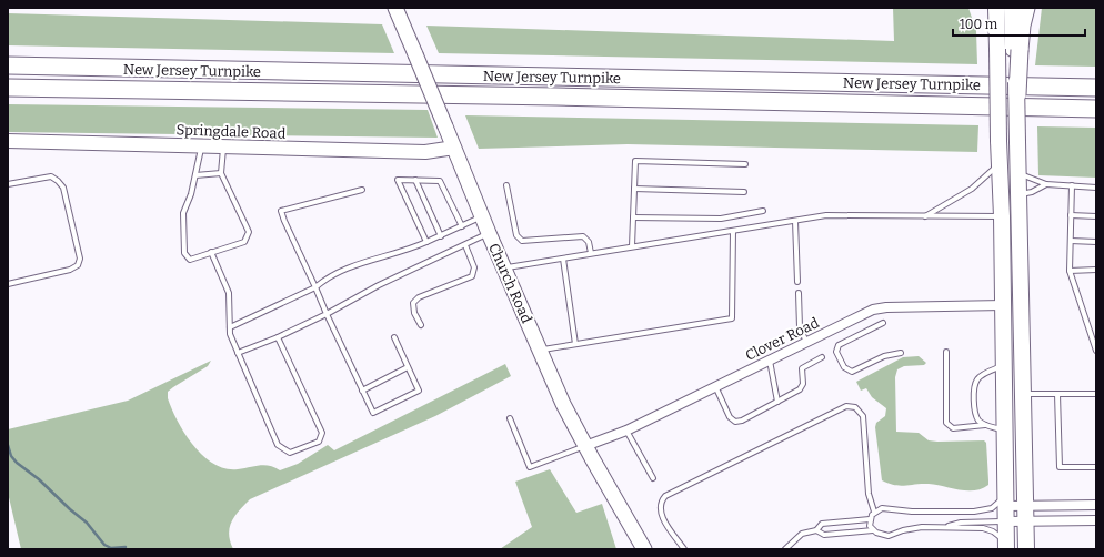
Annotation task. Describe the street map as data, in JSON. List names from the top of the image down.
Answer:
{
  "streets": {
    "highway": ["New Jersey Turnpike"],
    "main road": ["Springdale Road", "Church Road"],
    "street": ["Clover Road"]
  },
  "crossings": [
    ["Springdale Road", "Church Road"],
    ["Church Road", "Clover Road"]
  ],
  "scale_bar": "100 m"
}
